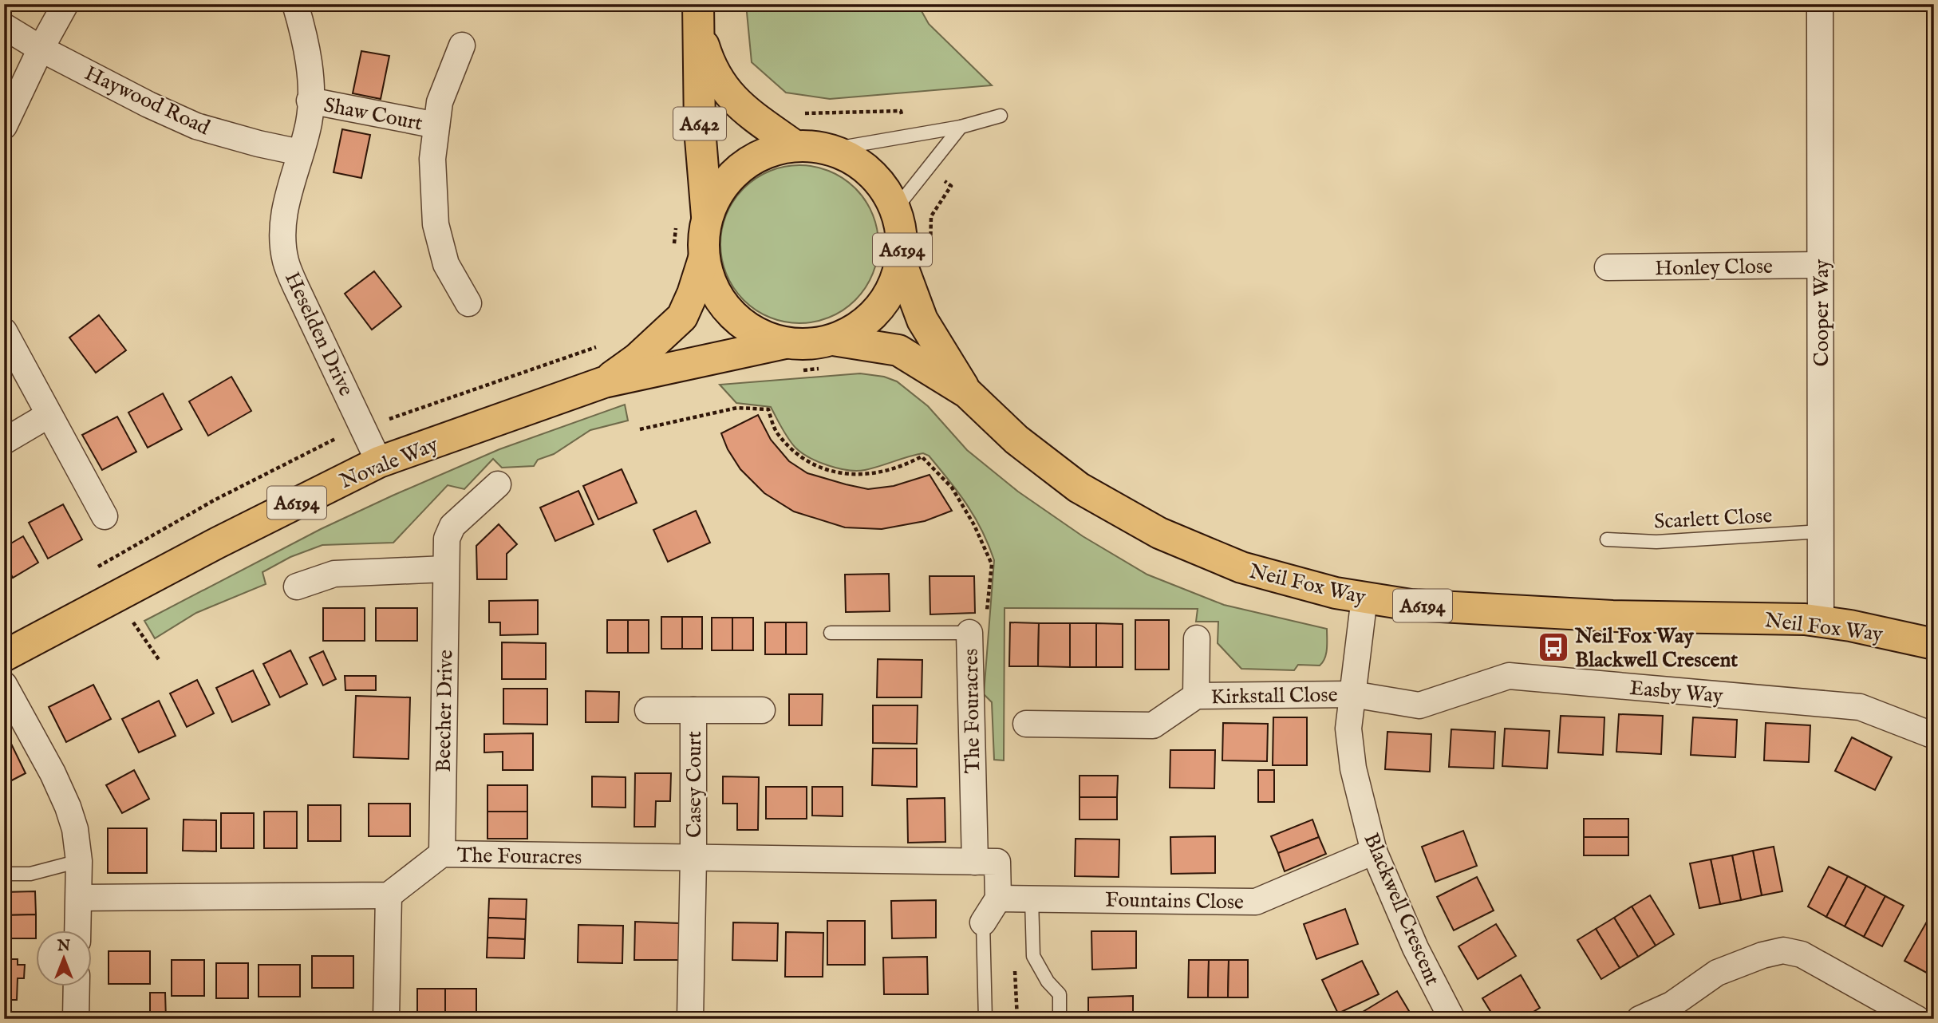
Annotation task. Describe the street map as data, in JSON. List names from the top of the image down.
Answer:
{
  "streets": {
    "main road": [
      "A642",
      "A6194",
      "Novale Way",
      "Neil Fox Way"
    ],
    "street": [
      "Haywood Road",
      "Shaw Court",
      "Honley Close",
      "Cooper Way",
      "Heselden Drive",
      "Easby Way",
      "Kirkstall Close",
      "Beecher Drive",
      "The Fouracres",
      "Casey Court",
      "Fountains Close",
      "Blackwell Crescent"
    ],
    "lane": ["Scarlett Close"]
  },
  "crossings": [
    ["Haywood Road", "Heselden Drive"],
    ["Shaw Court", "Heselden Drive"],
    ["A642", "A6194"],
    ["A6194", "Novale Way"],
    ["A6194", "Neil Fox Way"],
    ["Honley Close", "Cooper Way"],
    ["Cooper Way", "Scarlett Close"],
    ["Cooper Way", "Neil Fox Way"],
    ["Heselden Drive", "Novale Way"],
    ["Neil Fox Way", "Blackwell Crescent"],
    ["Easby Way", "Kirkstall Close"],
    ["Easby Way", "Blackwell Crescent"],
    ["Kirkstall Close", "Blackwell Crescent"],
    ["Beecher Drive", "The Fouracres"],
    ["The Fouracres", "Casey Court"],
    ["The Fouracres", "Fountains Close"],
    ["Fountains Close", "Blackwell Crescent"]
  ],
  "places": {
    "bus stop": ["Neil Fox Way Blackwell Crescent"]
  },
  "north": "top"
}
